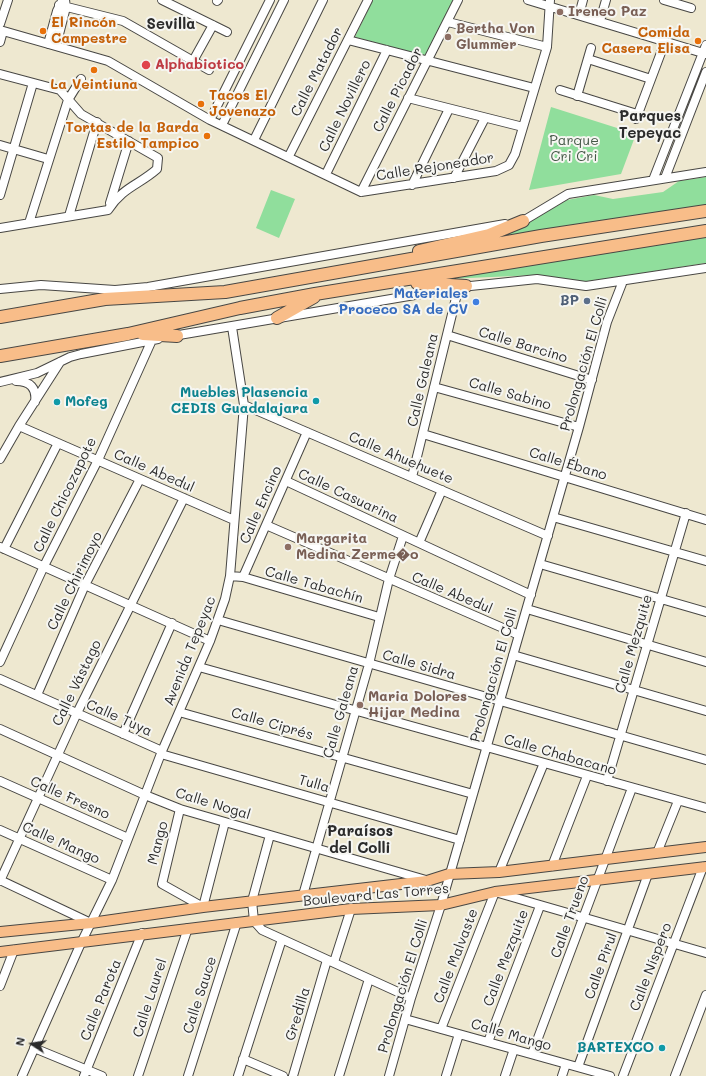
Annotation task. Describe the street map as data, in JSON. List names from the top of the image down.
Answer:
{
  "streets": {
    "main road": ["Boulevard Las Torres"],
    "street": [
      "Calle Matador",
      "Calle Picador",
      "Calle Novillero",
      "Calle Rejoneador",
      "Calle Barcino",
      "Prolongación El Colli",
      "Calle Galeana",
      "Calle Sabino",
      "Calle Ahuehuete",
      "Calle Ébano",
      "Calle Abedul",
      "Calle Chicozapote",
      "Calle Casuarina",
      "Calle Encino",
      "Calle Chirimoyo",
      "Calle Tabachín",
      "Calle Mezquite",
      "Avenida Tepeyac",
      "Calle Sidra",
      "Calle Vástago",
      "Calle Tuya",
      "Calle Ciprés",
      "Calle Chabacano",
      "Tulla",
      "Calle Fresno",
      "Calle Nogal",
      "Calle Mango",
      "Mango",
      "Calle Trueno",
      "Calle Malvaste",
      "Calle Pirul",
      "Calle Níspero",
      "Calle Sauce",
      "Calle Laurel",
      "Calle Parota",
      "Gredilla"
    ]
  },
  "crossings": [
    ["Calle Matador", "Calle Rejoneador"],
    ["Calle Picador", "Calle Rejoneador"],
    ["Calle Novillero", "Calle Rejoneador"],
    ["Calle Barcino", "Prolongación El Colli"],
    ["Calle Barcino", "Calle Galeana"],
    ["Prolongación El Colli", "Calle Sabino"],
    ["Prolongación El Colli", "Calle Ahuehuete"],
    ["Prolongación El Colli", "Calle Ébano"],
    ["Prolongación El Colli", "Calle Abedul"],
    ["Prolongación El Colli", "Calle Casuarina"],
    ["Prolongación El Colli", "Calle Sidra"],
    ["Prolongación El Colli", "Calle Ciprés"],
    ["Prolongación El Colli", "Calle Chabacano"],
    ["Prolongación El Colli", "Tulla"],
    ["Prolongación El Colli", "Calle Mango"],
    ["Prolongación El Colli", "Boulevard Las Torres"],
    ["Calle Galeana", "Calle Sabino"],
    ["Calle Galeana", "Calle Ahuehuete"],
    ["Calle Galeana", "Calle Ébano"],
    ["Calle Galeana", "Calle Abedul"],
    ["Calle Galeana", "Calle Casuarina"],
    ["Calle Galeana", "Calle Tabachín"],
    ["Calle Galeana", "Calle Sidra"],
    ["Calle Galeana", "Calle Ciprés"],
    ["Calle Galeana", "Calle Chabacano"],
    ["Calle Galeana", "Tulla"],
    ["Calle Galeana", "Calle Nogal"],
    ["Calle Galeana", "Boulevard Las Torres"],
    ["Calle Ahuehuete", "Calle Encino"],
    ["Calle Ahuehuete", "Avenida Tepeyac"],
    ["Calle Ébano", "Calle Mezquite"],
    ["Calle Abedul", "Calle Chicozapote"],
    ["Calle Abedul", "Calle Encino"],
    ["Calle Abedul", "Calle Chirimoyo"],
    ["Calle Abedul", "Avenida Tepeyac"],
    ["Calle Abedul", "Calle Vástago"],
    ["Calle Casuarina", "Calle Encino"],
    ["Calle Encino", "Calle Tabachín"],
    ["Calle Chirimoyo", "Calle Tuya"],
    ["Calle Mezquite", "Calle Sidra"],
    ["Calle Mezquite", "Calle Chabacano"],
    ["Calle Mezquite", "Calle Mango"],
    ["Avenida Tepeyac", "Calle Sidra"],
    ["Avenida Tepeyac", "Calle Tuya"],
    ["Avenida Tepeyac", "Calle Ciprés"],
    ["Avenida Tepeyac", "Calle Chabacano"],
    ["Avenida Tepeyac", "Tulla"],
    ["Avenida Tepeyac", "Calle Fresno"],
    ["Avenida Tepeyac", "Calle Nogal"],
    ["Avenida Tepeyac", "Calle Mango"],
    ["Avenida Tepeyac", "Boulevard Las Torres"],
    ["Calle Vástago", "Calle Tuya"],
    ["Calle Vástago", "Calle Fresno"],
    ["Calle Vástago", "Calle Nogal"],
    ["Calle Vástago", "Calle Mango"],
    ["Calle Tuya", "Tulla"],
    ["Calle Chabacano", "Calle Trueno"],
    ["Calle Nogal", "Mango"],
    ["Calle Nogal", "Boulevard Las Torres"],
    ["Calle Mango", "Calle Trueno"],
    ["Calle Mango", "Calle Malvaste"],
    ["Calle Mango", "Calle Pirul"],
    ["Mango", "Boulevard Las Torres"],
    ["Boulevard Las Torres", "Calle Trueno"],
    ["Boulevard Las Torres", "Calle Malvaste"],
    ["Boulevard Las Torres", "Calle Pirul"],
    ["Boulevard Las Torres", "Calle Níspero"],
    ["Boulevard Las Torres", "Calle Sauce"],
    ["Boulevard Las Torres", "Calle Laurel"],
    ["Boulevard Las Torres", "Calle Parota"],
    ["Boulevard Las Torres", "Gredilla"]
  ],
  "districts": ["Sevilla", "Parques Tepeyac", "Paraísos del Colli"],
  "parks": ["Parque Cri Cri"],
  "places": [
    "Ireneo Paz",
    "El Rincón Campestre",
    "Bertha Von Glummer",
    "Comida Casera Elisa",
    "Alphabiotico",
    "La Veintiuna",
    "Tacos El Jovenazo",
    "Tortas de la Barda Estilo Tampico",
    "BP",
    "Materiales Proceco SA de CV",
    "Muebles Plasencia CEDIS Guadalajara",
    "Mofeg",
    "Margarita Medina Zerme�o",
    "Maria Dolores Hijar Medina",
    "BARTEXCO"
  ],
  "north": "left"
}
